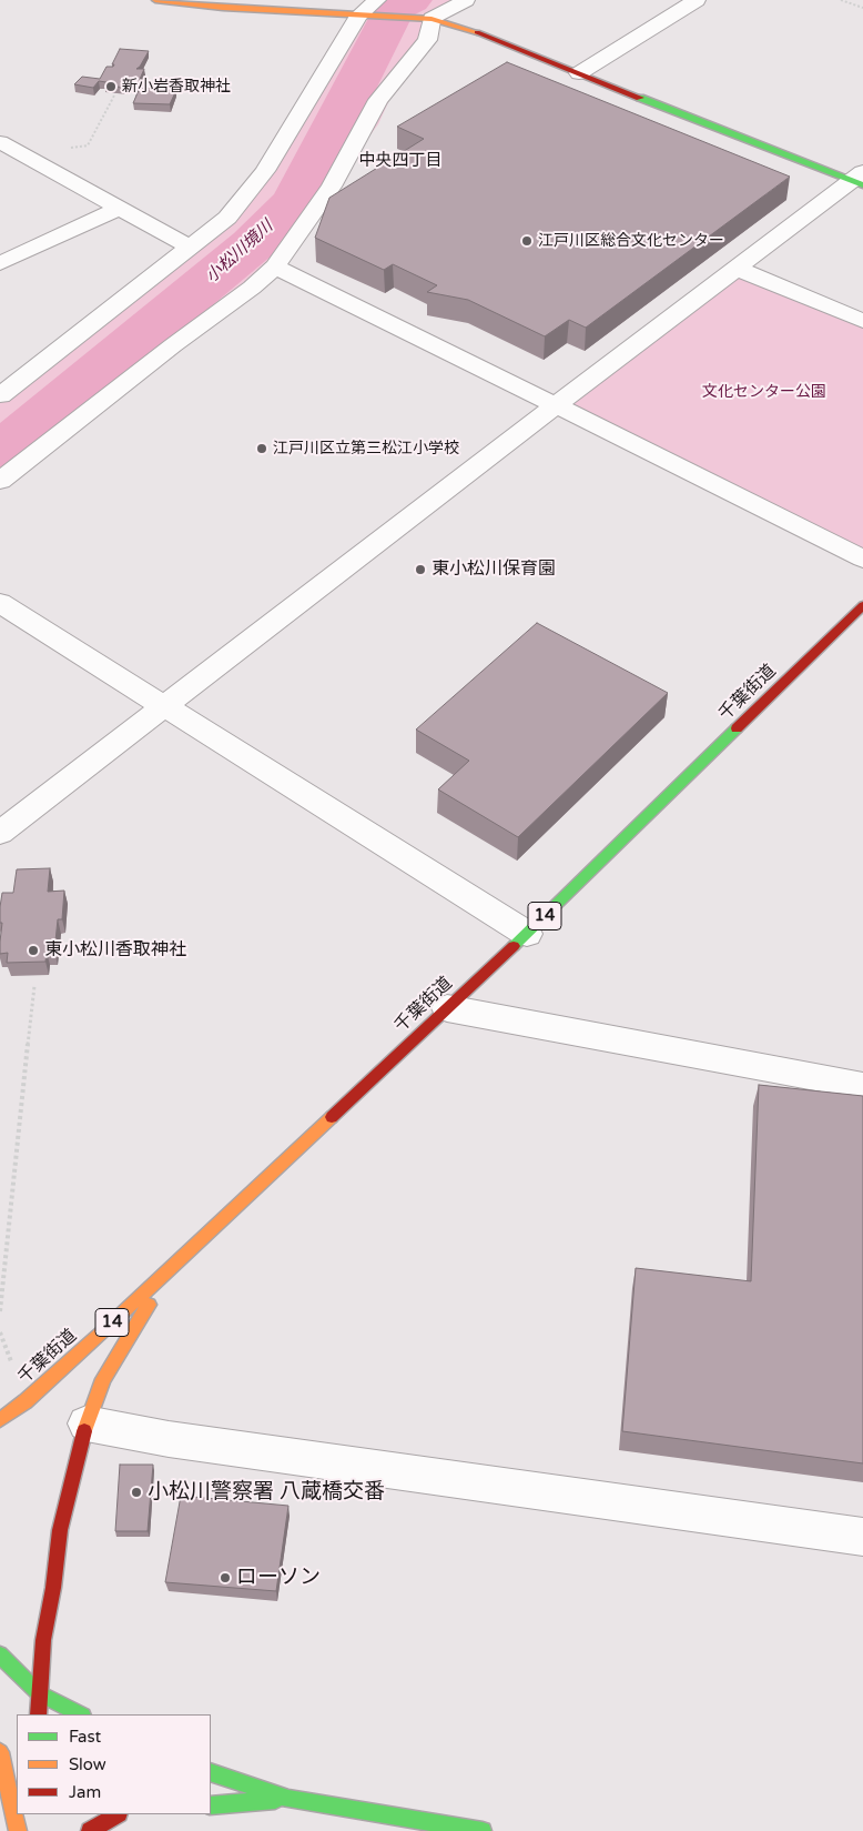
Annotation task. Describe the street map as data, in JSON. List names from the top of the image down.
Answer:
{
  "streets": {
    "main road": ["千葉街道", "14"]
  },
  "districts": ["中央四丁目"],
  "water": ["小松川境川"],
  "parks": ["文化センター公園"],
  "places": [
    "新小岩香取神社",
    "江戸川区総合文化センター",
    "江戸川区立第三松江小学校",
    "東小松川保育園",
    "東小松川香取神社",
    "小松川警察署 八蔵橋交番",
    "ローソン"
  ],
  "legend": ["Fast", "Slow", "Jam"]
}
